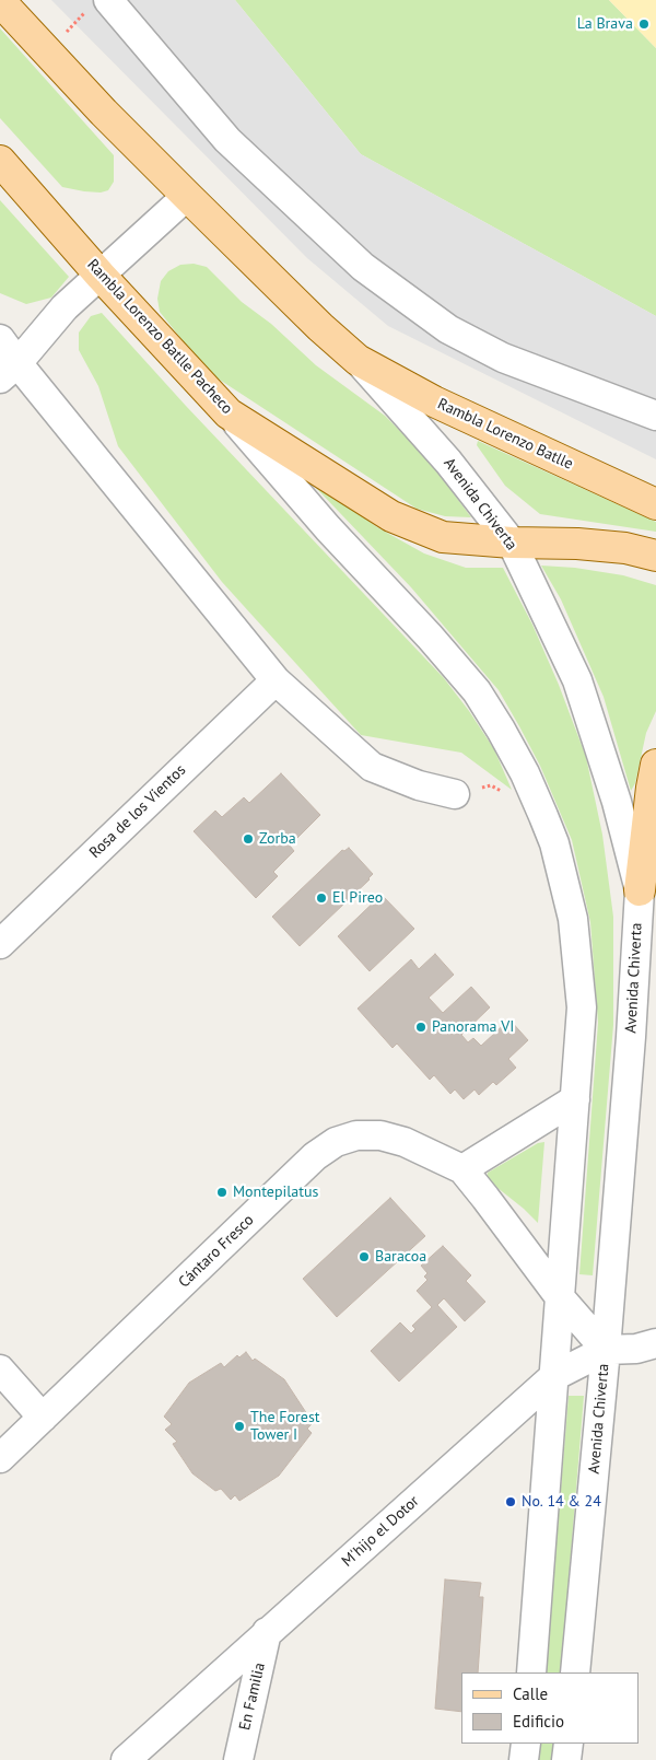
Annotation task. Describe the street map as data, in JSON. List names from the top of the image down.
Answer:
{
  "streets": {
    "main road": ["Rambla Lorenzo Batlle Pacheco", "Rambla Lorenzo Batlle"],
    "street": [
      "Avenida Chiverta",
      "Rosa de los Vientos",
      "Cántaro Fresco",
      "M'hijo el Dotor",
      "En Familia"
    ]
  },
  "crossings": [
    ["Rambla Lorenzo Batlle Pacheco", "Avenida Chiverta"],
    ["Rambla Lorenzo Batlle", "Avenida Chiverta"],
    ["Avenida Chiverta", "Cántaro Fresco"],
    ["Avenida Chiverta", "M'hijo el Dotor"],
    ["Cántaro Fresco", "M'hijo el Dotor"],
    ["M'hijo el Dotor", "En Familia"]
  ],
  "places": [
    "La Brava",
    "Zorba",
    "El Pireo",
    "Panorama VI",
    "Montepilatus",
    "Baracoa",
    "The Forest Tower I",
    "No. 14 & 24"
  ],
  "legend": ["Calle", "Edificio"]
}
